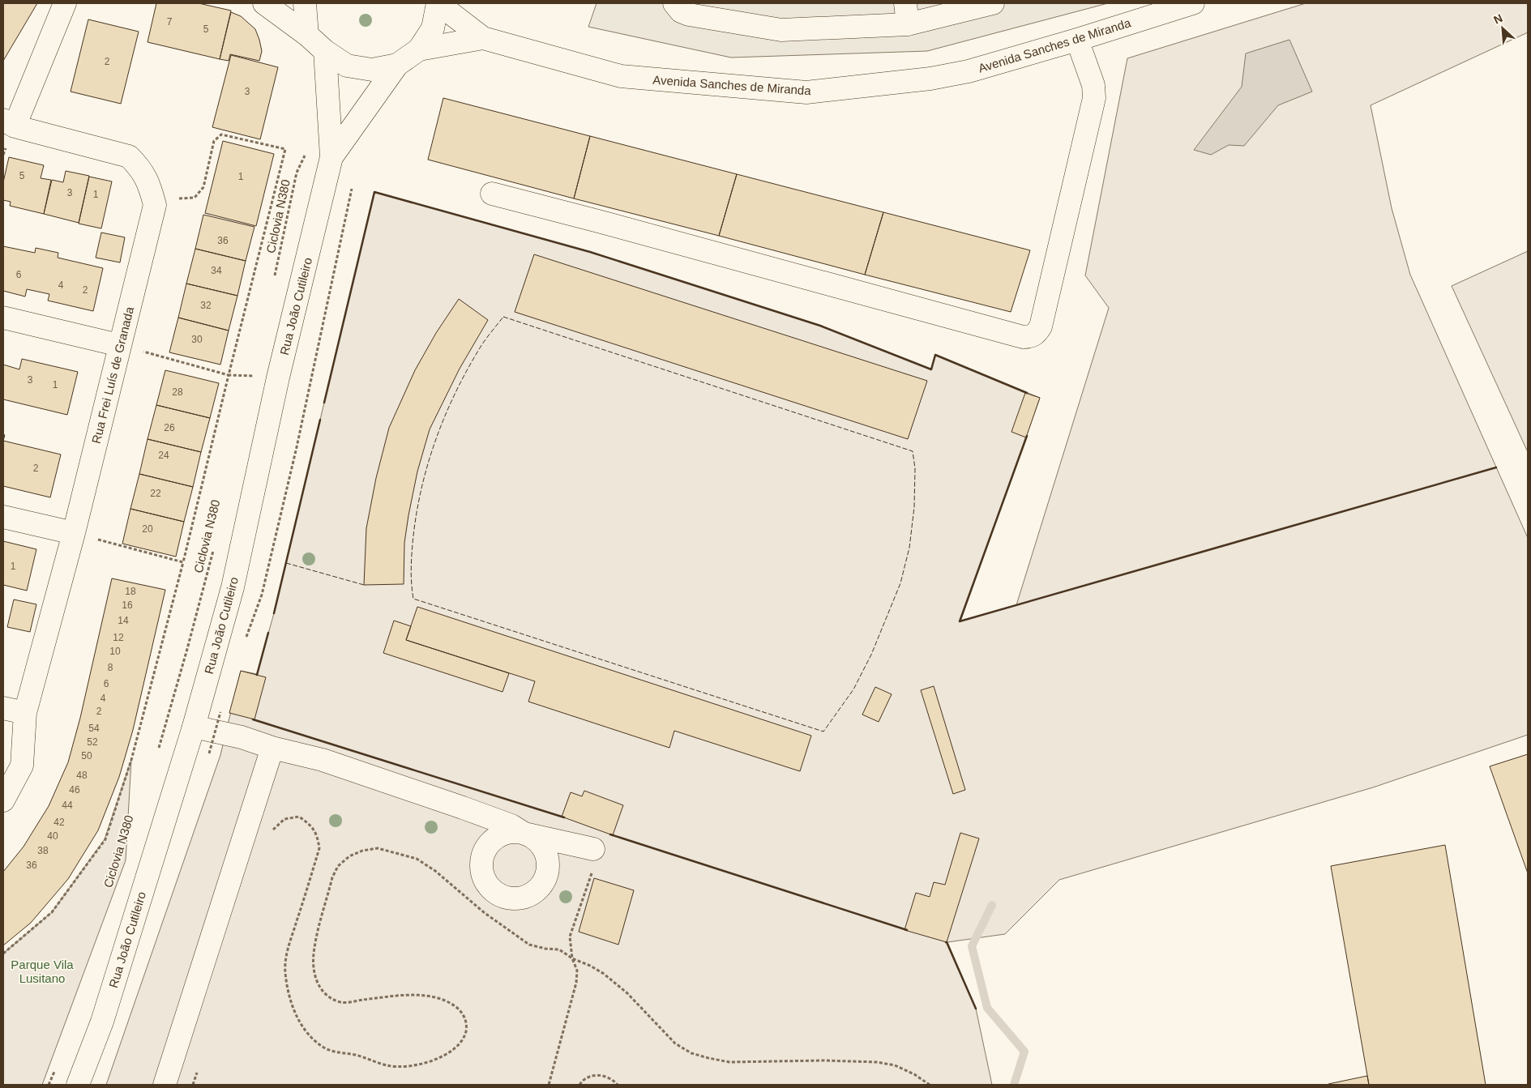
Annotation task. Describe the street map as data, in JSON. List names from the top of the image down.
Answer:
{
  "streets": {
    "street": ["Avenida Sanches de Miranda", "Rua João Cutileiro", "Rua Frei Luís de Granada"],
    "path": ["Ciclovia N380"]
  },
  "crossings": [
    ["Avenida Sanches de Miranda", "Rua João Cutileiro"]
  ],
  "parks": ["Parque Vila Lusitano"],
  "house_numbers": [
    "7",
    "5",
    "2",
    "3",
    "5",
    "1",
    "3",
    "1",
    "36",
    "34",
    "6",
    "4",
    "2",
    "32",
    "30",
    "3",
    "1",
    "28",
    "26",
    "24",
    "2",
    "22",
    "20",
    "1",
    "18",
    "16",
    "14",
    "12",
    "10",
    "8",
    "6",
    "4",
    "2",
    "54",
    "52",
    "50",
    "48",
    "46",
    "44",
    "42",
    "40",
    "38",
    "36"
  ],
  "north": "top left"
}
